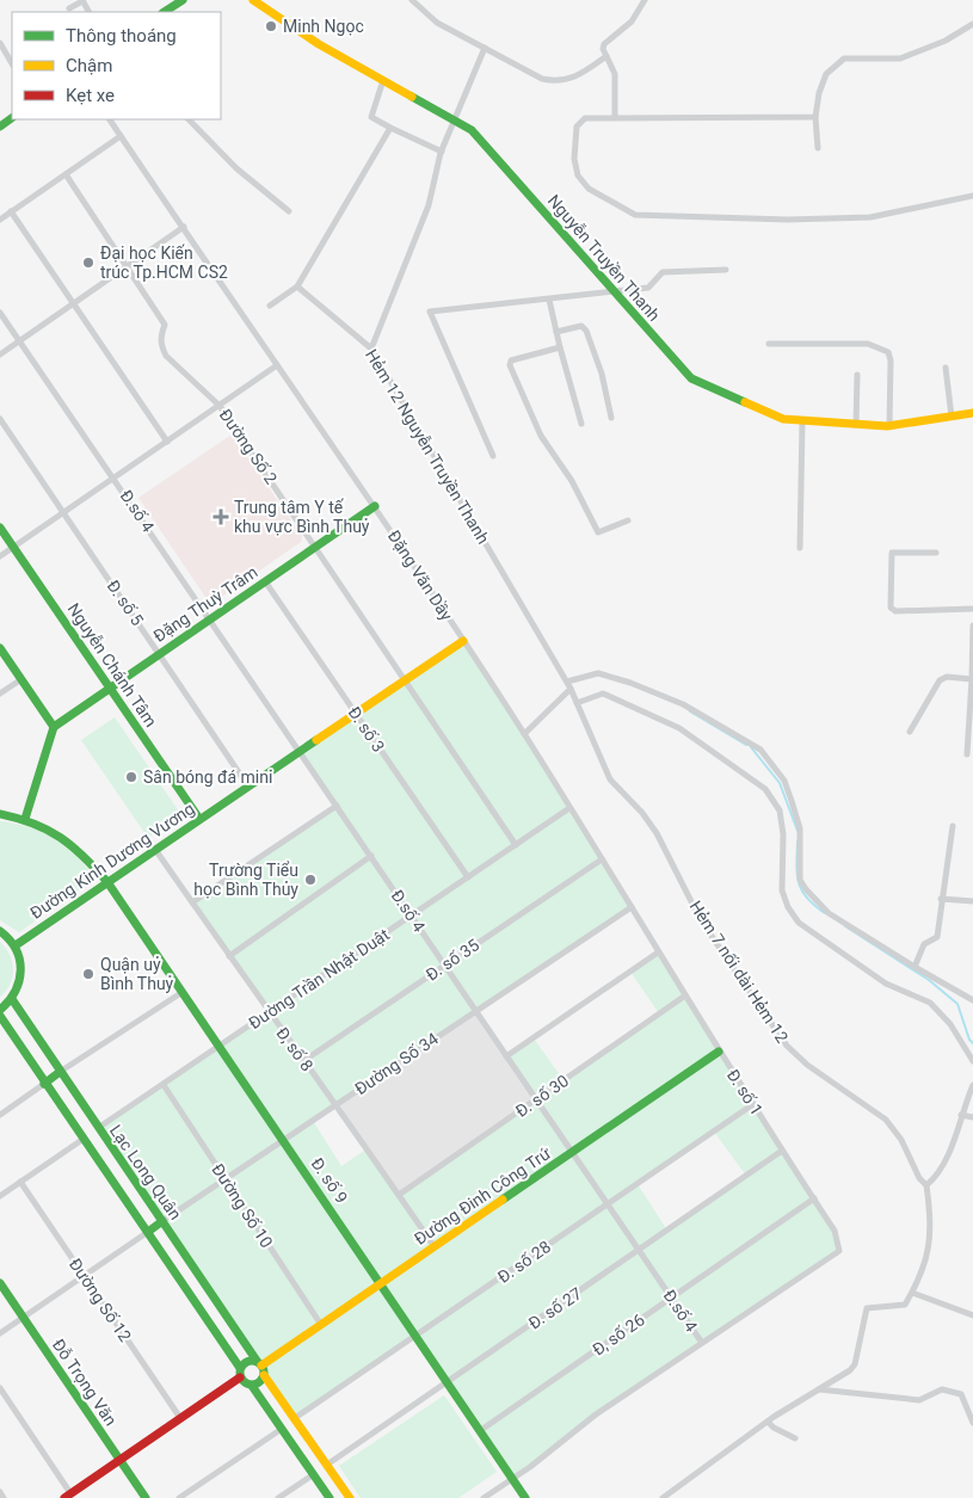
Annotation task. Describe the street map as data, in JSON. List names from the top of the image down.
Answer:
{
  "streets": {
    "main road": [
      "Nguyễn Truyền Thanh",
      "Đặng Thuỳ Trâm",
      "Nguyễn Chánh Tâm",
      "Đường Kinh Dương Vương",
      "Lạc Long Quân",
      "Đ. số 9",
      "Đường Đinh Công Trứ",
      "Đỗ Trọng Văn"
    ],
    "street": [
      "Đường Số 2",
      "Hẻm 12 Nguyễn Truyền Thanh",
      "Đ.số 4",
      "Đặng Văn Dầy",
      "Đ. số 5",
      "Đ. số 3",
      "Đ. số 35",
      "Hẻm 7 nối dài Hẻm 12",
      "Đường Trần Nhật Duật",
      "Đ, số 8",
      "Đường Số 34",
      "Đ. số 1",
      "Đ. số 30",
      "Đường Số 10",
      "Đ. số 28",
      "Đường Số 12",
      "Đ. số 27",
      "Đ, số 26"
    ]
  },
  "crossings": [
    ["Đường Số 2", "Đặng Thuỳ Trâm"],
    ["Đường Số 2", "Đường Kinh Dương Vương"],
    ["Đường Số 2", "Đường Trần Nhật Duật"],
    ["Hẻm 12 Nguyễn Truyền Thanh", "Hẻm 7 nối dài Hẻm 12"],
    ["Đ.số 4", "Đặng Thuỳ Trâm"],
    ["Đ.số 4", "Đường Kinh Dương Vương"],
    ["Đ.số 4", "Đ. số 35"],
    ["Đ.số 4", "Đường Trần Nhật Duật"],
    ["Đ.số 4", "Đường Số 34"],
    ["Đ.số 4", "Đ. số 30"],
    ["Đ.số 4", "Đường Đinh Công Trứ"],
    ["Đ.số 4", "Đ. số 28"],
    ["Đ.số 4", "Đ. số 27"],
    ["Đ.số 4", "Đ, số 26"],
    ["Đặng Văn Dầy", "Đặng Thuỳ Trâm"],
    ["Đặng Văn Dầy", "Đường Kinh Dương Vương"],
    ["Đặng Văn Dầy", "Đ. số 35"],
    ["Đặng Văn Dầy", "Đường Trần Nhật Duật"],
    ["Đặng Văn Dầy", "Đường Số 34"],
    ["Đặng Văn Dầy", "Đ. số 1"],
    ["Đ. số 5", "Đặng Thuỳ Trâm"],
    ["Đ. số 5", "Đường Kinh Dương Vương"],
    ["Đặng Thuỳ Trâm", "Nguyễn Chánh Tâm"],
    ["Đặng Thuỳ Trâm", "Đ. số 3"],
    ["Nguyễn Chánh Tâm", "Đường Kinh Dương Vương"],
    ["Đ. số 3", "Đường Kinh Dương Vương"],
    ["Đ. số 3", "Đường Trần Nhật Duật"],
    ["Đường Kinh Dương Vương", "Đ, số 8"],
    ["Đường Kinh Dương Vương", "Đ. số 9"],
    ["Đ. số 35", "Đ, số 8"],
    ["Đường Trần Nhật Duật", "Đ, số 8"],
    ["Đường Trần Nhật Duật", "Lạc Long Quân"],
    ["Đường Trần Nhật Duật", "Đ. số 9"],
    ["Đường Trần Nhật Duật", "Đường Số 10"],
    ["Đ, số 8", "Đường Số 34"],
    ["Đ, số 8", "Đ. số 30"],
    ["Đ, số 8", "Đường Đinh Công Trứ"],
    ["Đường Số 34", "Lạc Long Quân"],
    ["Đường Số 34", "Đ. số 9"],
    ["Đường Số 34", "Đường Số 10"],
    ["Đ. số 1", "Đ. số 30"],
    ["Đ. số 1", "Đường Đinh Công Trứ"],
    ["Đ. số 1", "Đ. số 28"],
    ["Đ. số 1", "Đ. số 27"],
    ["Đ. số 1", "Đ, số 26"],
    ["Lạc Long Quân", "Đường Đinh Công Trứ"],
    ["Đ. số 9", "Đường Đinh Công Trứ"],
    ["Đ. số 9", "Đ. số 28"],
    ["Đ. số 9", "Đ. số 27"],
    ["Đ. số 9", "Đ, số 26"],
    ["Đường Đinh Công Trứ", "Đường Số 10"]
  ],
  "places": {
    "other": [
      "Minh Ngọc",
      "Đại học Kiến trúc Tp.HCM CS2",
      "Sân bóng đá mini",
      "Trường Tiểu học Bình Thủy",
      "Quận uỷ Bình Thuỷ"
    ],
    "health": ["Trung tâm Y tế khu vực Bình Thuỷ"]
  },
  "legend": ["Thông thoáng", "Chậm", "Kẹt xe"]
}
